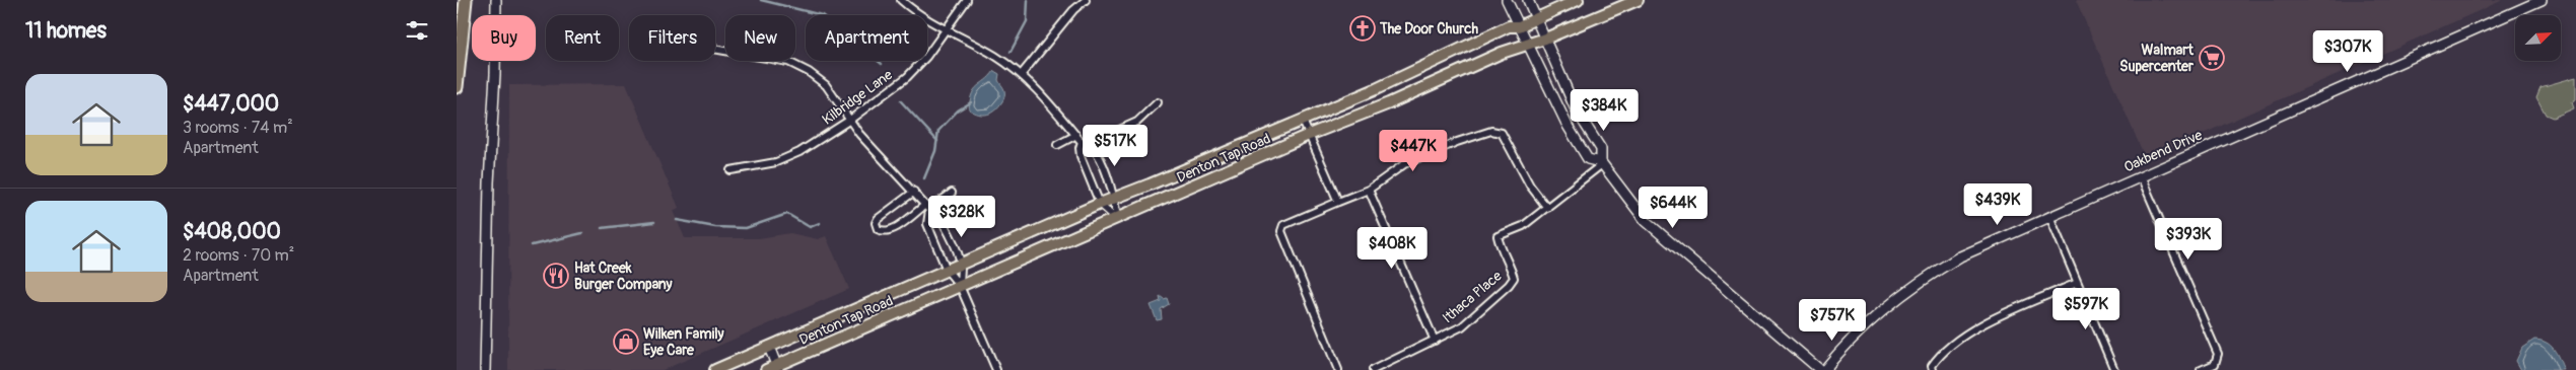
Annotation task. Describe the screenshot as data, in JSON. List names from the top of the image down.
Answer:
{
  "streets": {
    "main road": ["Oakbend Drive", "Denton Tap Road"],
    "street": ["Kilbridge Lane", "Ithaca Place"]
  },
  "places": {
    "church": ["The Door Church"],
    "supermarket": ["Walmart Supercenter"],
    "restaurant": ["Hat Creek Burger Company"],
    "shop": ["Wilken Family Eye Care"]
  },
  "north": "top right",
  "page": {
    "heading": "11 homes",
    "chip": [
      "Buy",
      "Rent",
      "Filters",
      "New",
      "Apartment"
    ],
    "price": [
      "$307K",
      "$384K",
      "$517K",
      "$447K",
      "$439K",
      "$644K",
      "$328K",
      "$393K",
      "$408K",
      "$597K",
      "$757K"
    ],
    "list": [
      {
        "name": "$447,000",
        "note": "3 rooms · 74 m² · Apartment"
      },
      {
        "name": "$408,000",
        "note": "2 rooms · 70 m² · Apartment"
      }
    ]
  }
}
